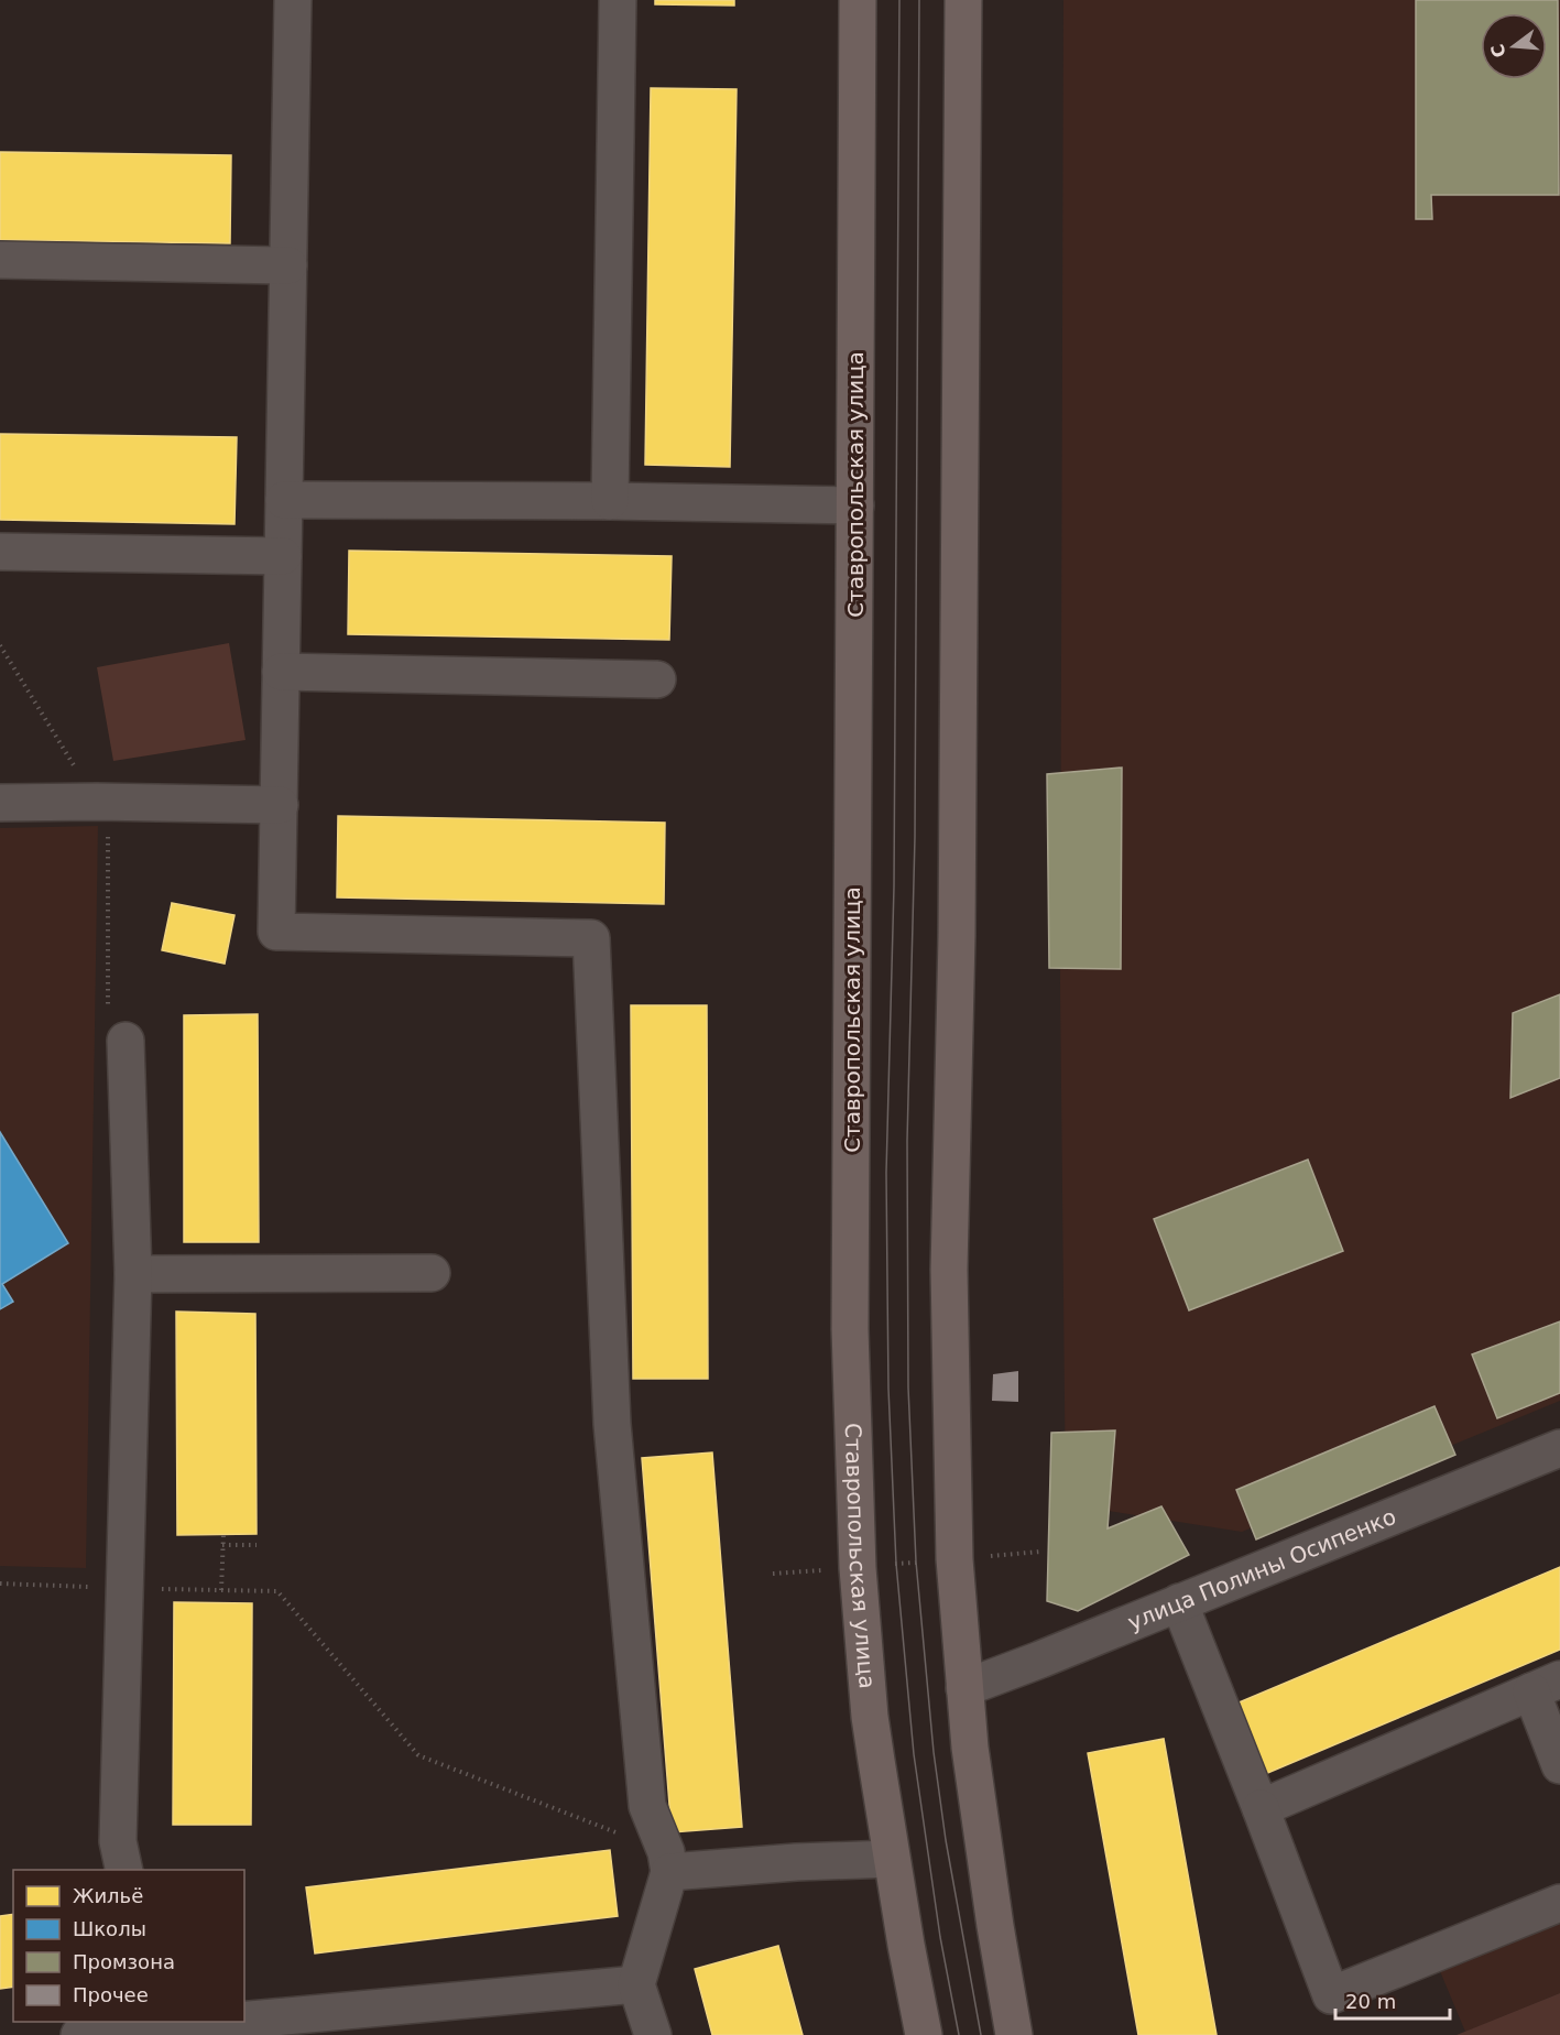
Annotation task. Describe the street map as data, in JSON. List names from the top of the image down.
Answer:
{
  "streets": {
    "main road": ["Ставропольская улица"],
    "street": ["улица Полины Осипенко"]
  },
  "legend": [
    "Жильё",
    "Школы",
    "Промзона",
    "Прочее"
  ],
  "scale_bar": "20 m",
  "north": "left"
}
